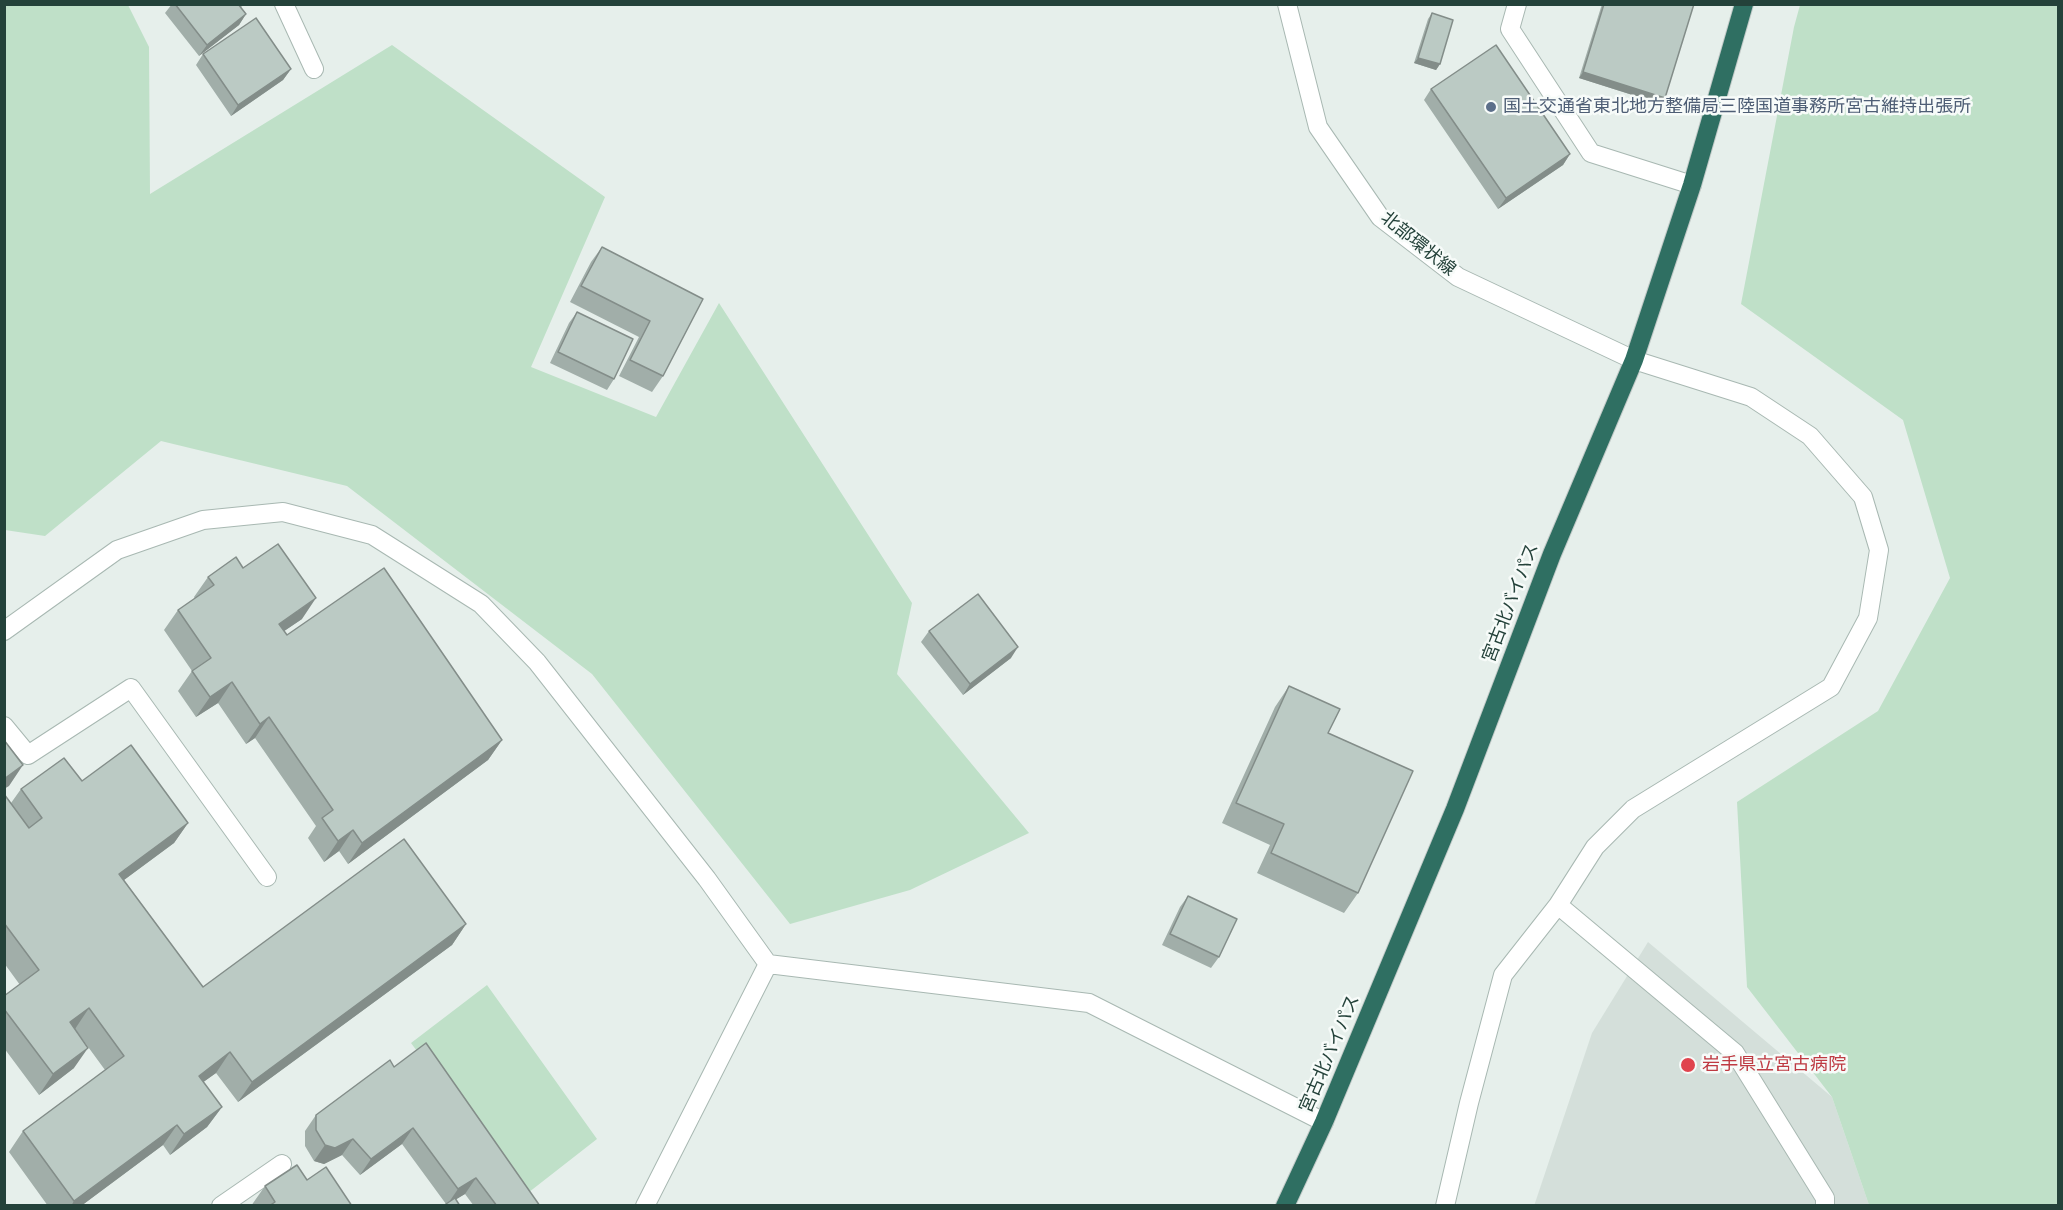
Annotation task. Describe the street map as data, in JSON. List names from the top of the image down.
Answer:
{
  "streets": {
    "highway": ["宮古北バイパス"],
    "street": ["北部環状線"]
  },
  "crossings": [
    ["北部環状線", "宮古北バイパス"]
  ],
  "places": ["国土交通省東北地方整備局三陸国道事務所宮古維持出張所", "岩手県立宮古病院"]
}
